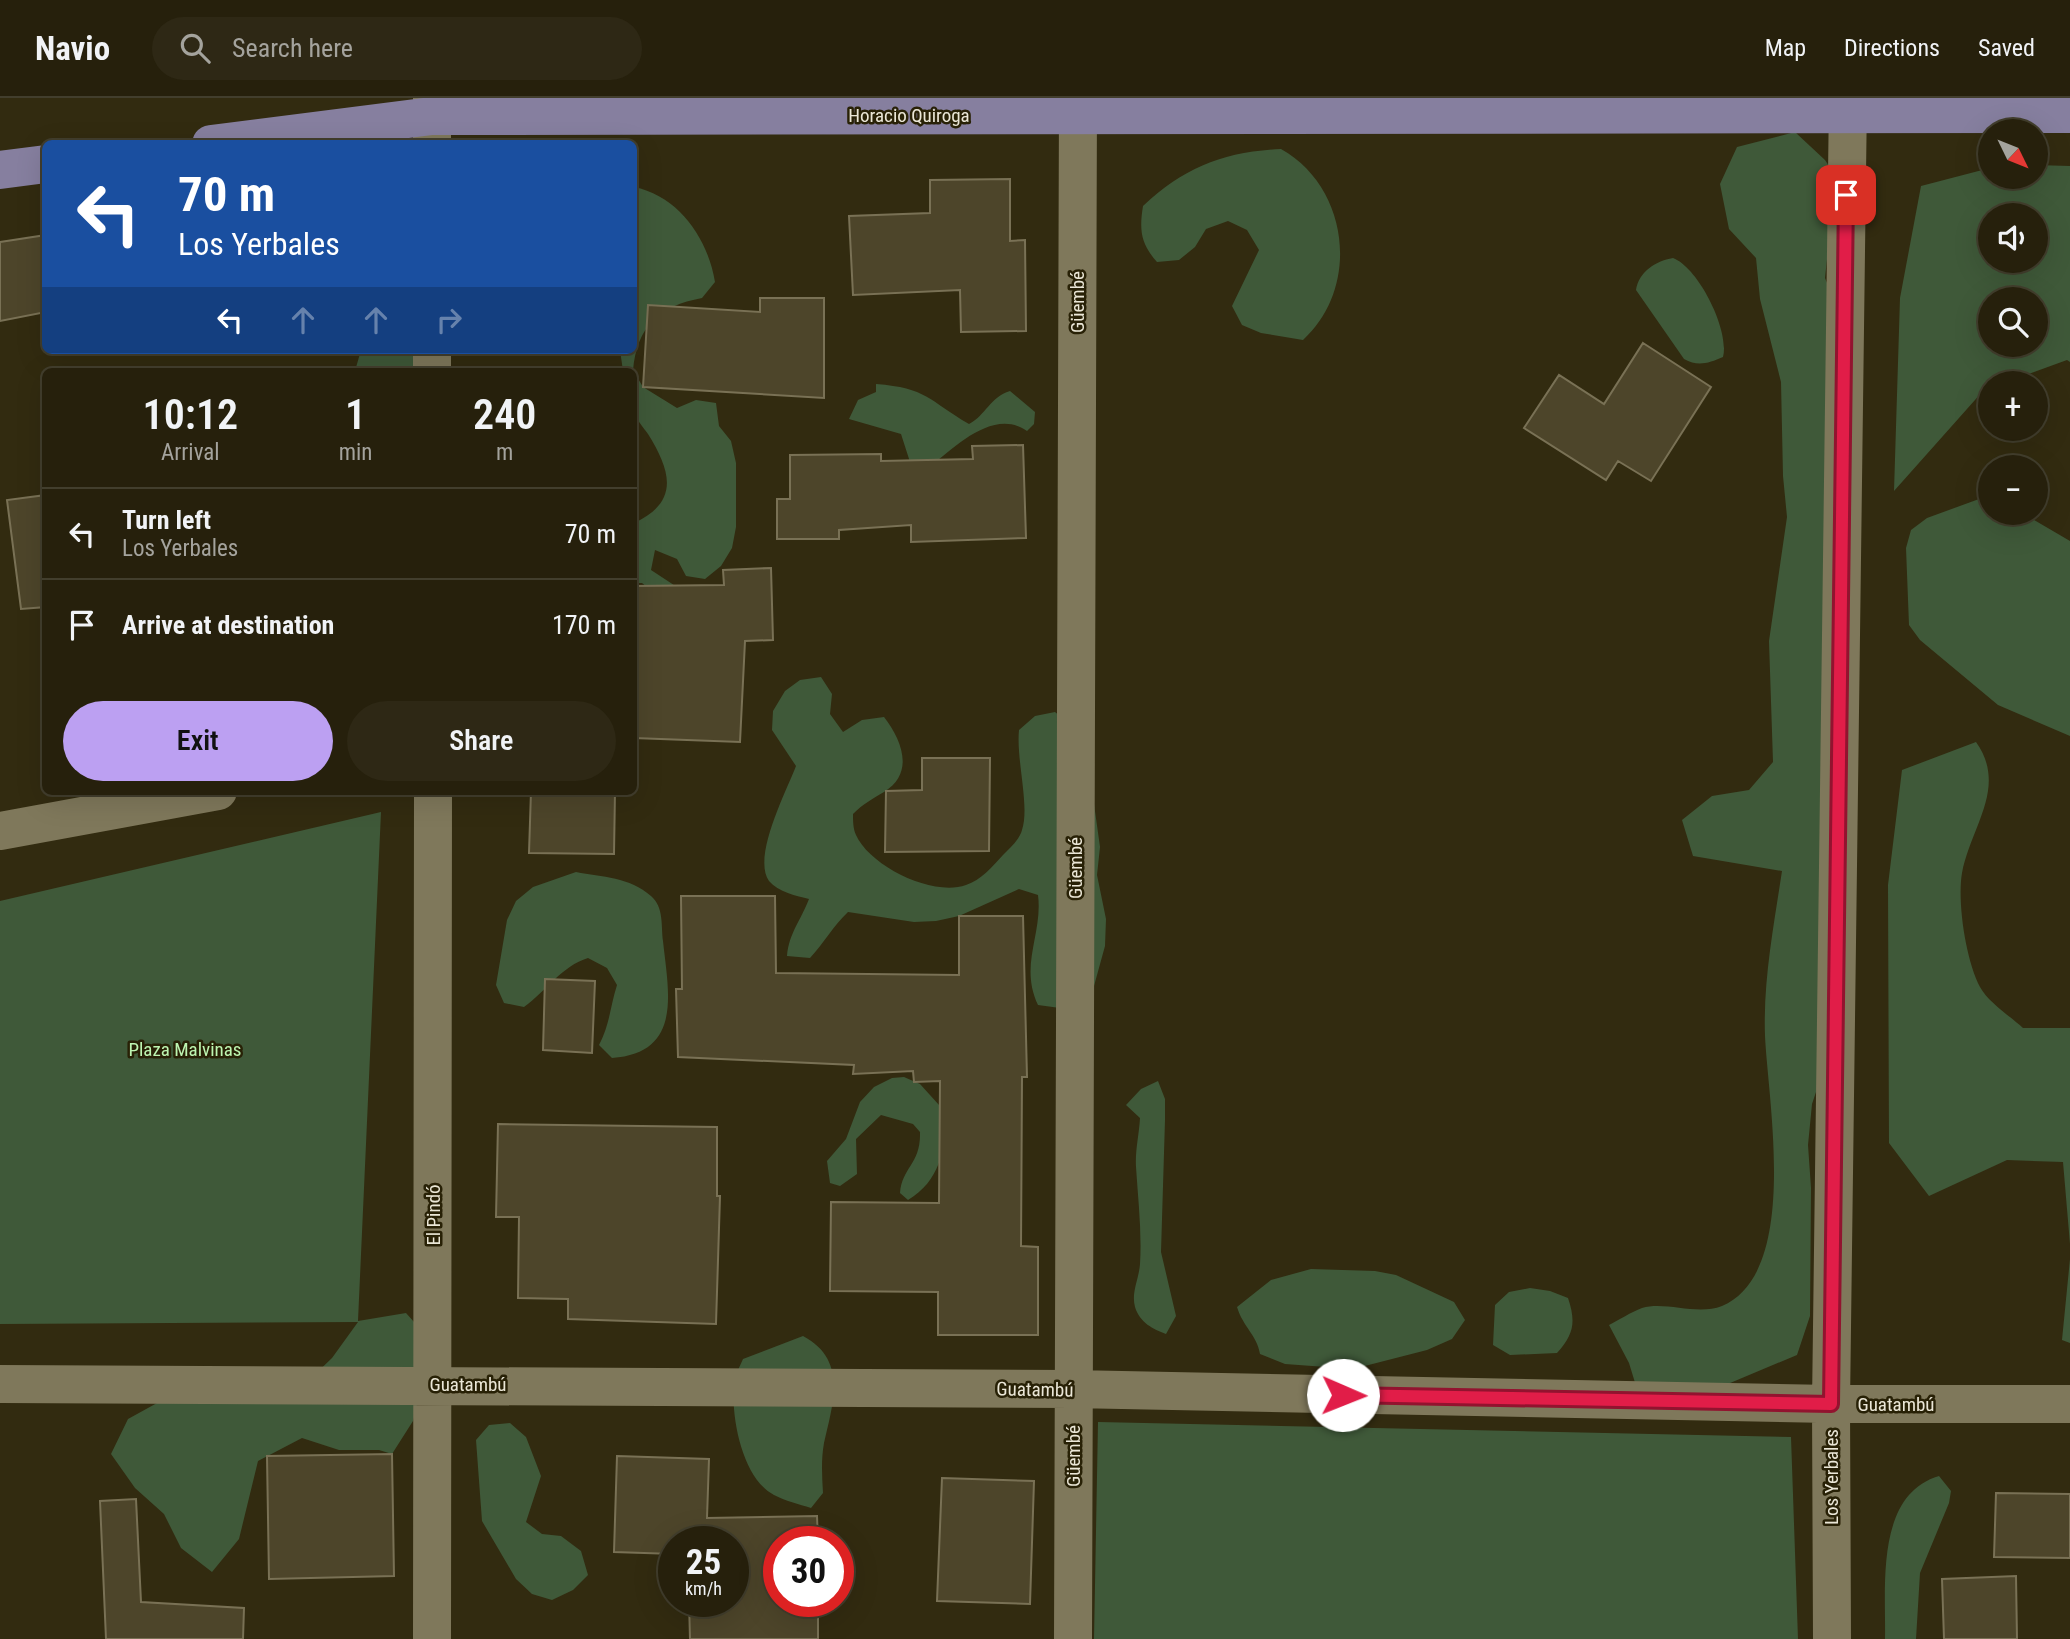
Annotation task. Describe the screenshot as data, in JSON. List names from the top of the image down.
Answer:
{
  "streets": {
    "main road": ["Horacio Quiroga"],
    "street": [
      "Güembé",
      "El Pindó",
      "Guatambú",
      "Los Yerbales"
    ]
  },
  "crossings": [
    ["Horacio Quiroga", "Güembé"],
    ["Horacio Quiroga", "Los Yerbales"],
    ["Güembé", "Guatambú"],
    ["El Pindó", "Guatambú"],
    ["Guatambú", "Los Yerbales"]
  ],
  "parks": ["Plaza Malvinas"],
  "north": "bottom right",
  "page": {
    "header": "Navio",
    "search": "Search here",
    "nav": ["Map", "Directions", "Saved"],
    "map_buttons": ["+", "−"],
    "turn": ["70 m", "Los Yerbales"],
    "eta": [
      "10:12",
      "Arrival",
      "1",
      "min",
      "240",
      "m"
    ],
    "list": [
      {
        "name": "Turn left",
        "note": "Los Yerbales",
        "value": "70 m"
      },
      {
        "name": "Arrive at destination",
        "value": "170 m"
      }
    ],
    "buttons": ["Exit", "Share"],
    "speed": "25 km/h",
    "limit": "30"
  }
}
